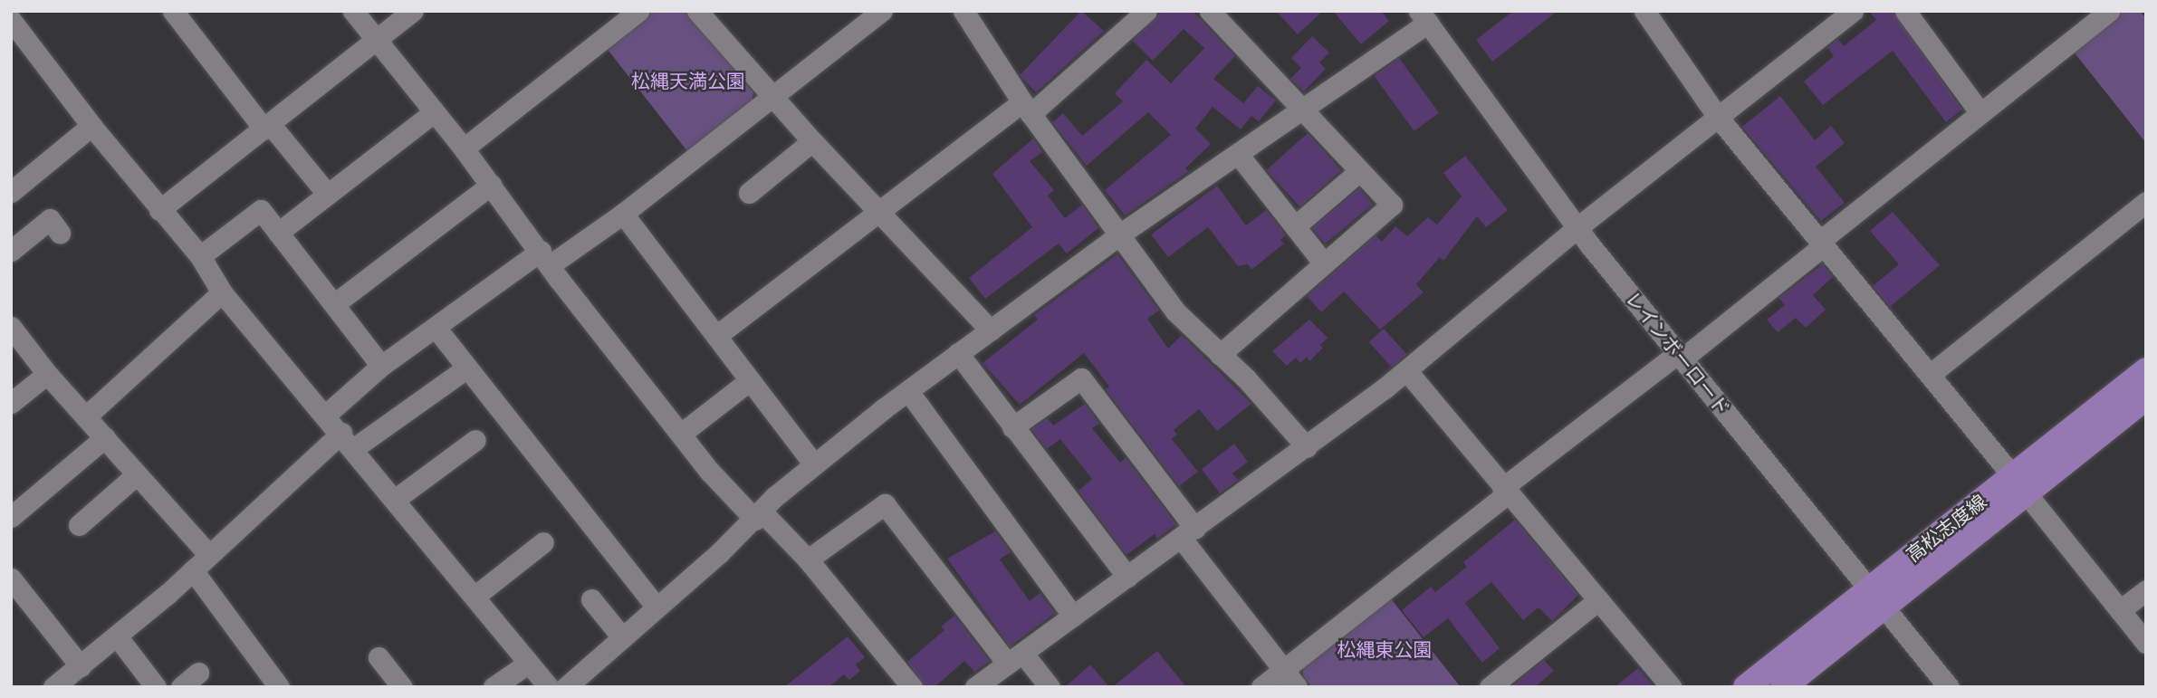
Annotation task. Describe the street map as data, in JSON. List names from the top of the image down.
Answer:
{
  "streets": {
    "main road": ["高松志度線"],
    "street": ["レインボーロード"]
  },
  "crossings": [
    ["レインボーロード", "高松志度線"]
  ],
  "parks": ["松縄天満公園", "松縄東公園"]
}
